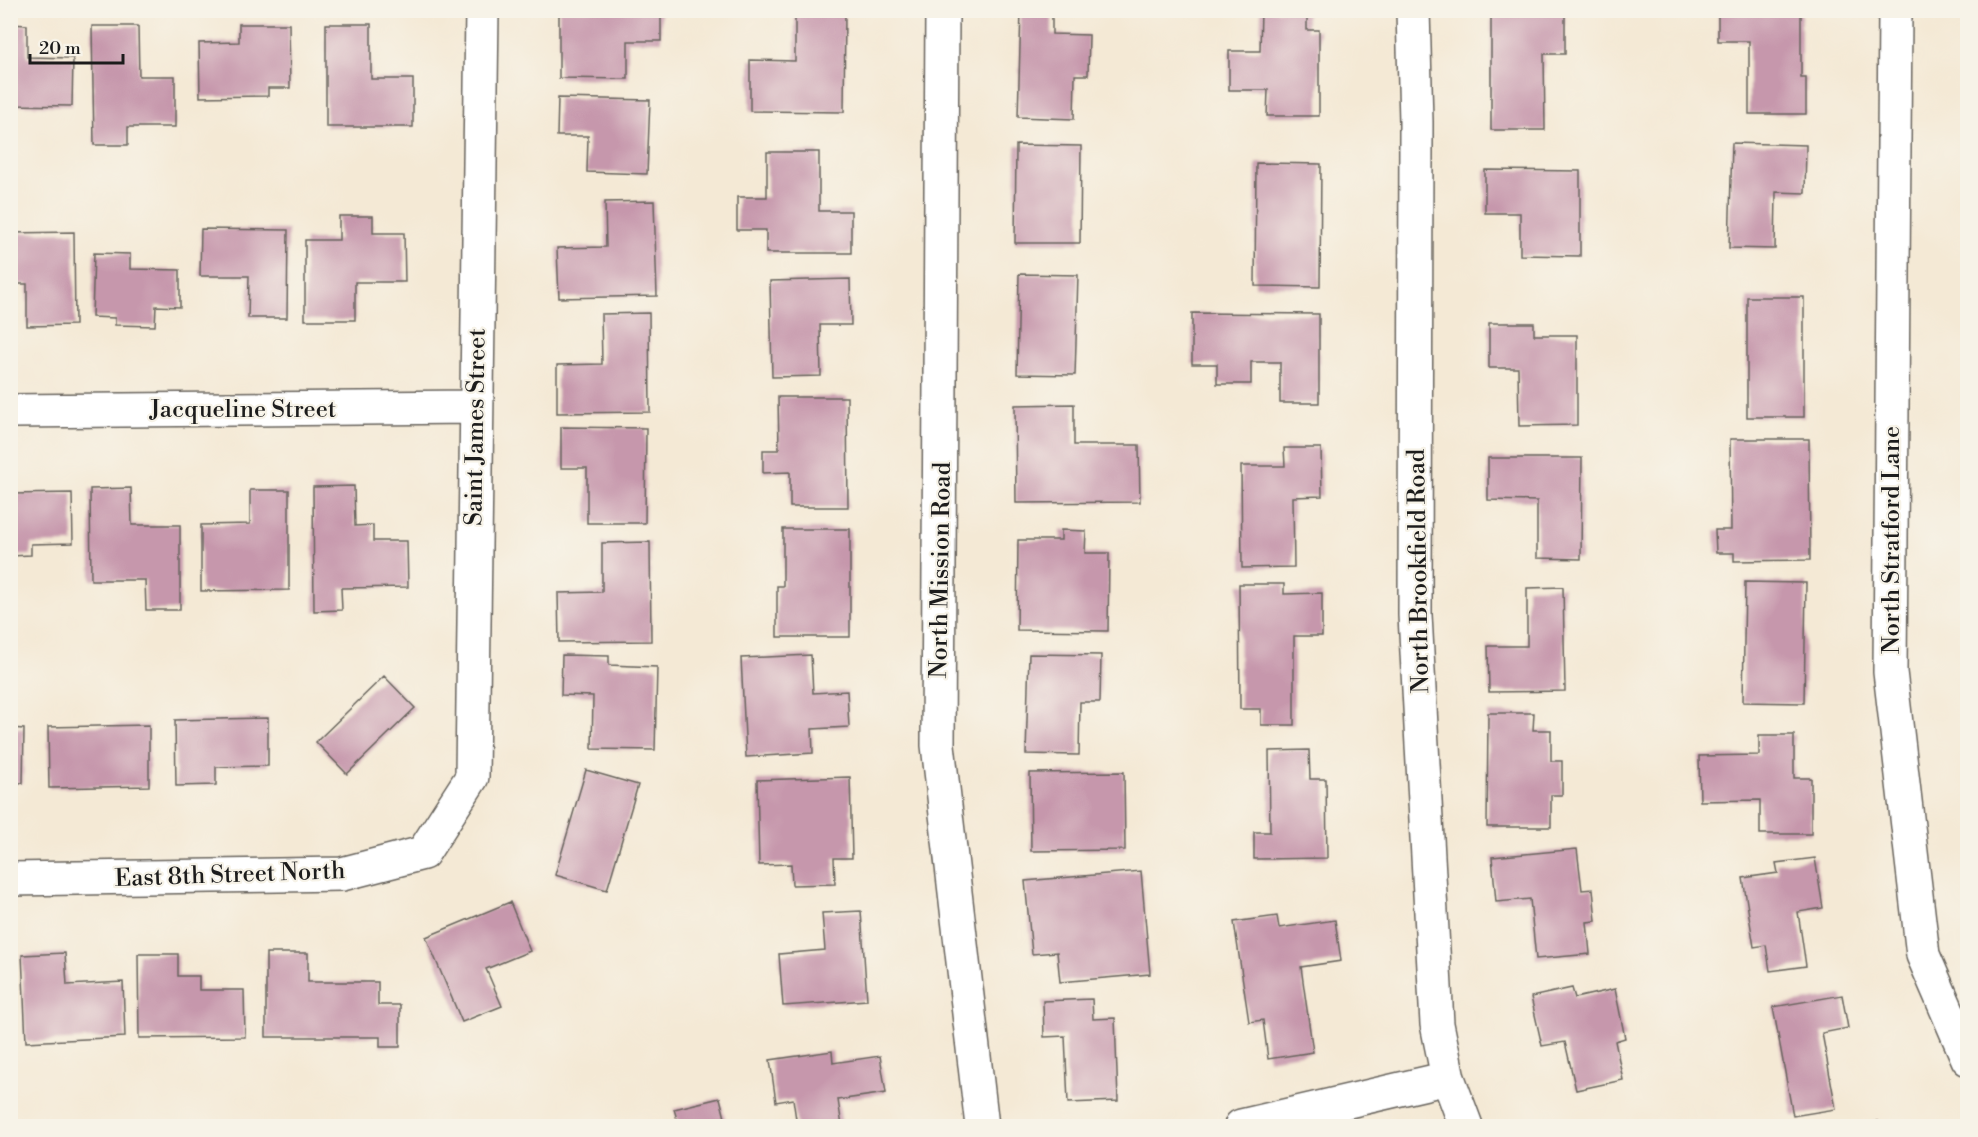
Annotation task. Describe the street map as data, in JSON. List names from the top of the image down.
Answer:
{
  "streets": {
    "street": [
      "Jacqueline Street",
      "Saint James Street",
      "North Stratford Lane",
      "North Mission Road",
      "North Brookfield Road",
      "East 8th Street North"
    ]
  },
  "crossings": [
    ["Jacqueline Street", "Saint James Street"],
    ["Saint James Street", "East 8th Street North"]
  ],
  "scale_bar": "20 m"
}
